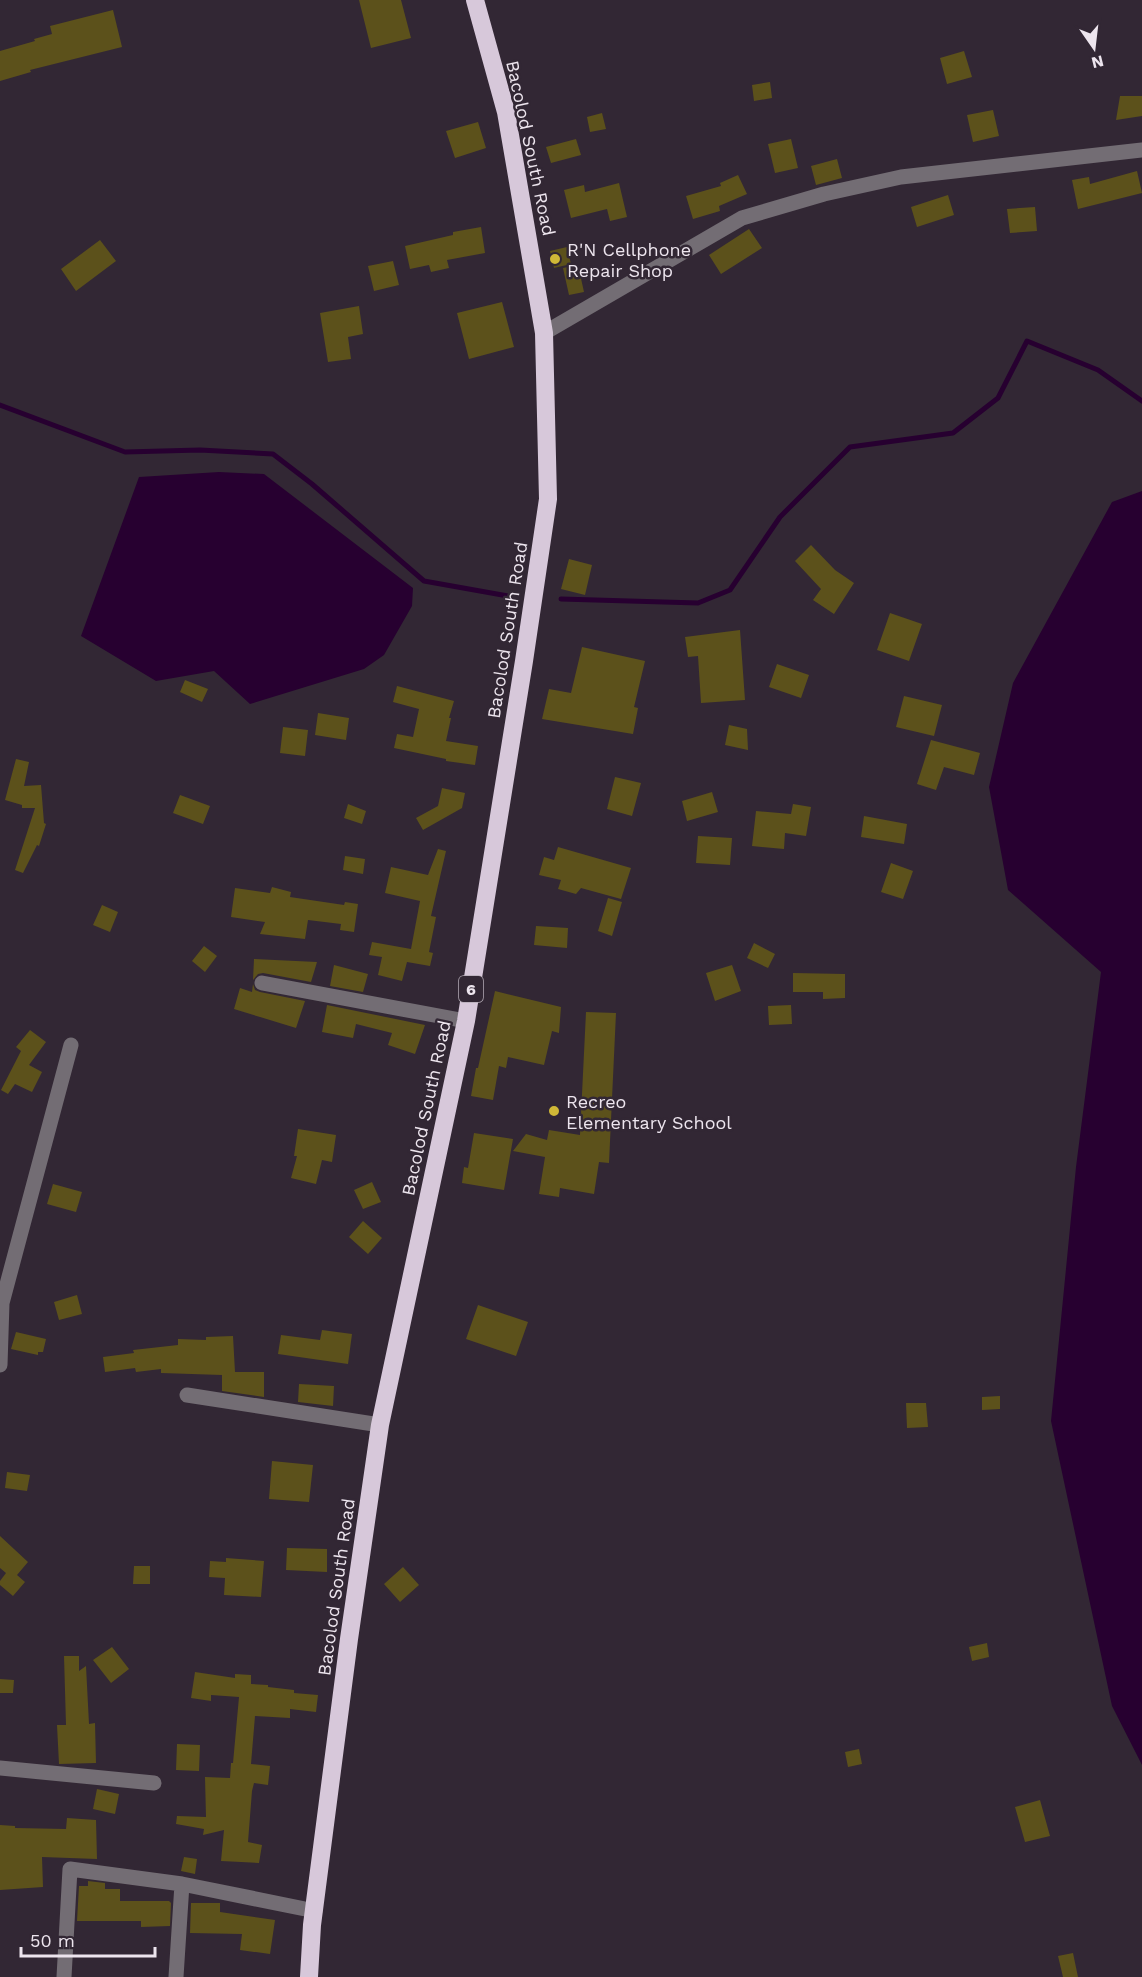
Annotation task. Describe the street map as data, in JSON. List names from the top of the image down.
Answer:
{
  "streets": {
    "highway": ["Bacolod South Road", "6"]
  },
  "places": ["R'N Cellphone Repair Shop", "Recreo Elementary School"],
  "scale_bar": "50 m",
  "north": "bottom"
}
